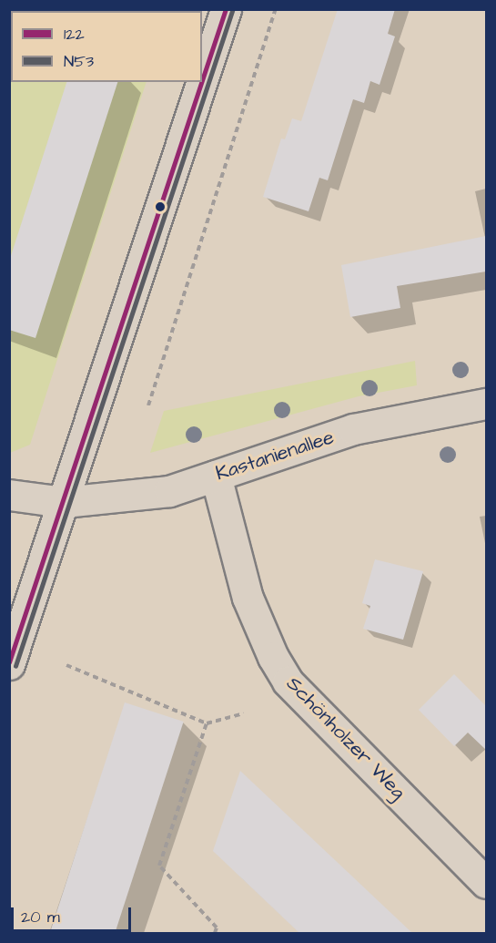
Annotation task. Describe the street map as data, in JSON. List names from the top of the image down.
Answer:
{
  "streets": {
    "street": ["Kastanienallee", "Schönholzer Weg"]
  },
  "crossings": [
    ["Kastanienallee", "Schönholzer Weg"]
  ],
  "lines": ["transit line 122", "transit line N53"],
  "legend": ["122", "N53"],
  "scale_bar": "20 m"
}
